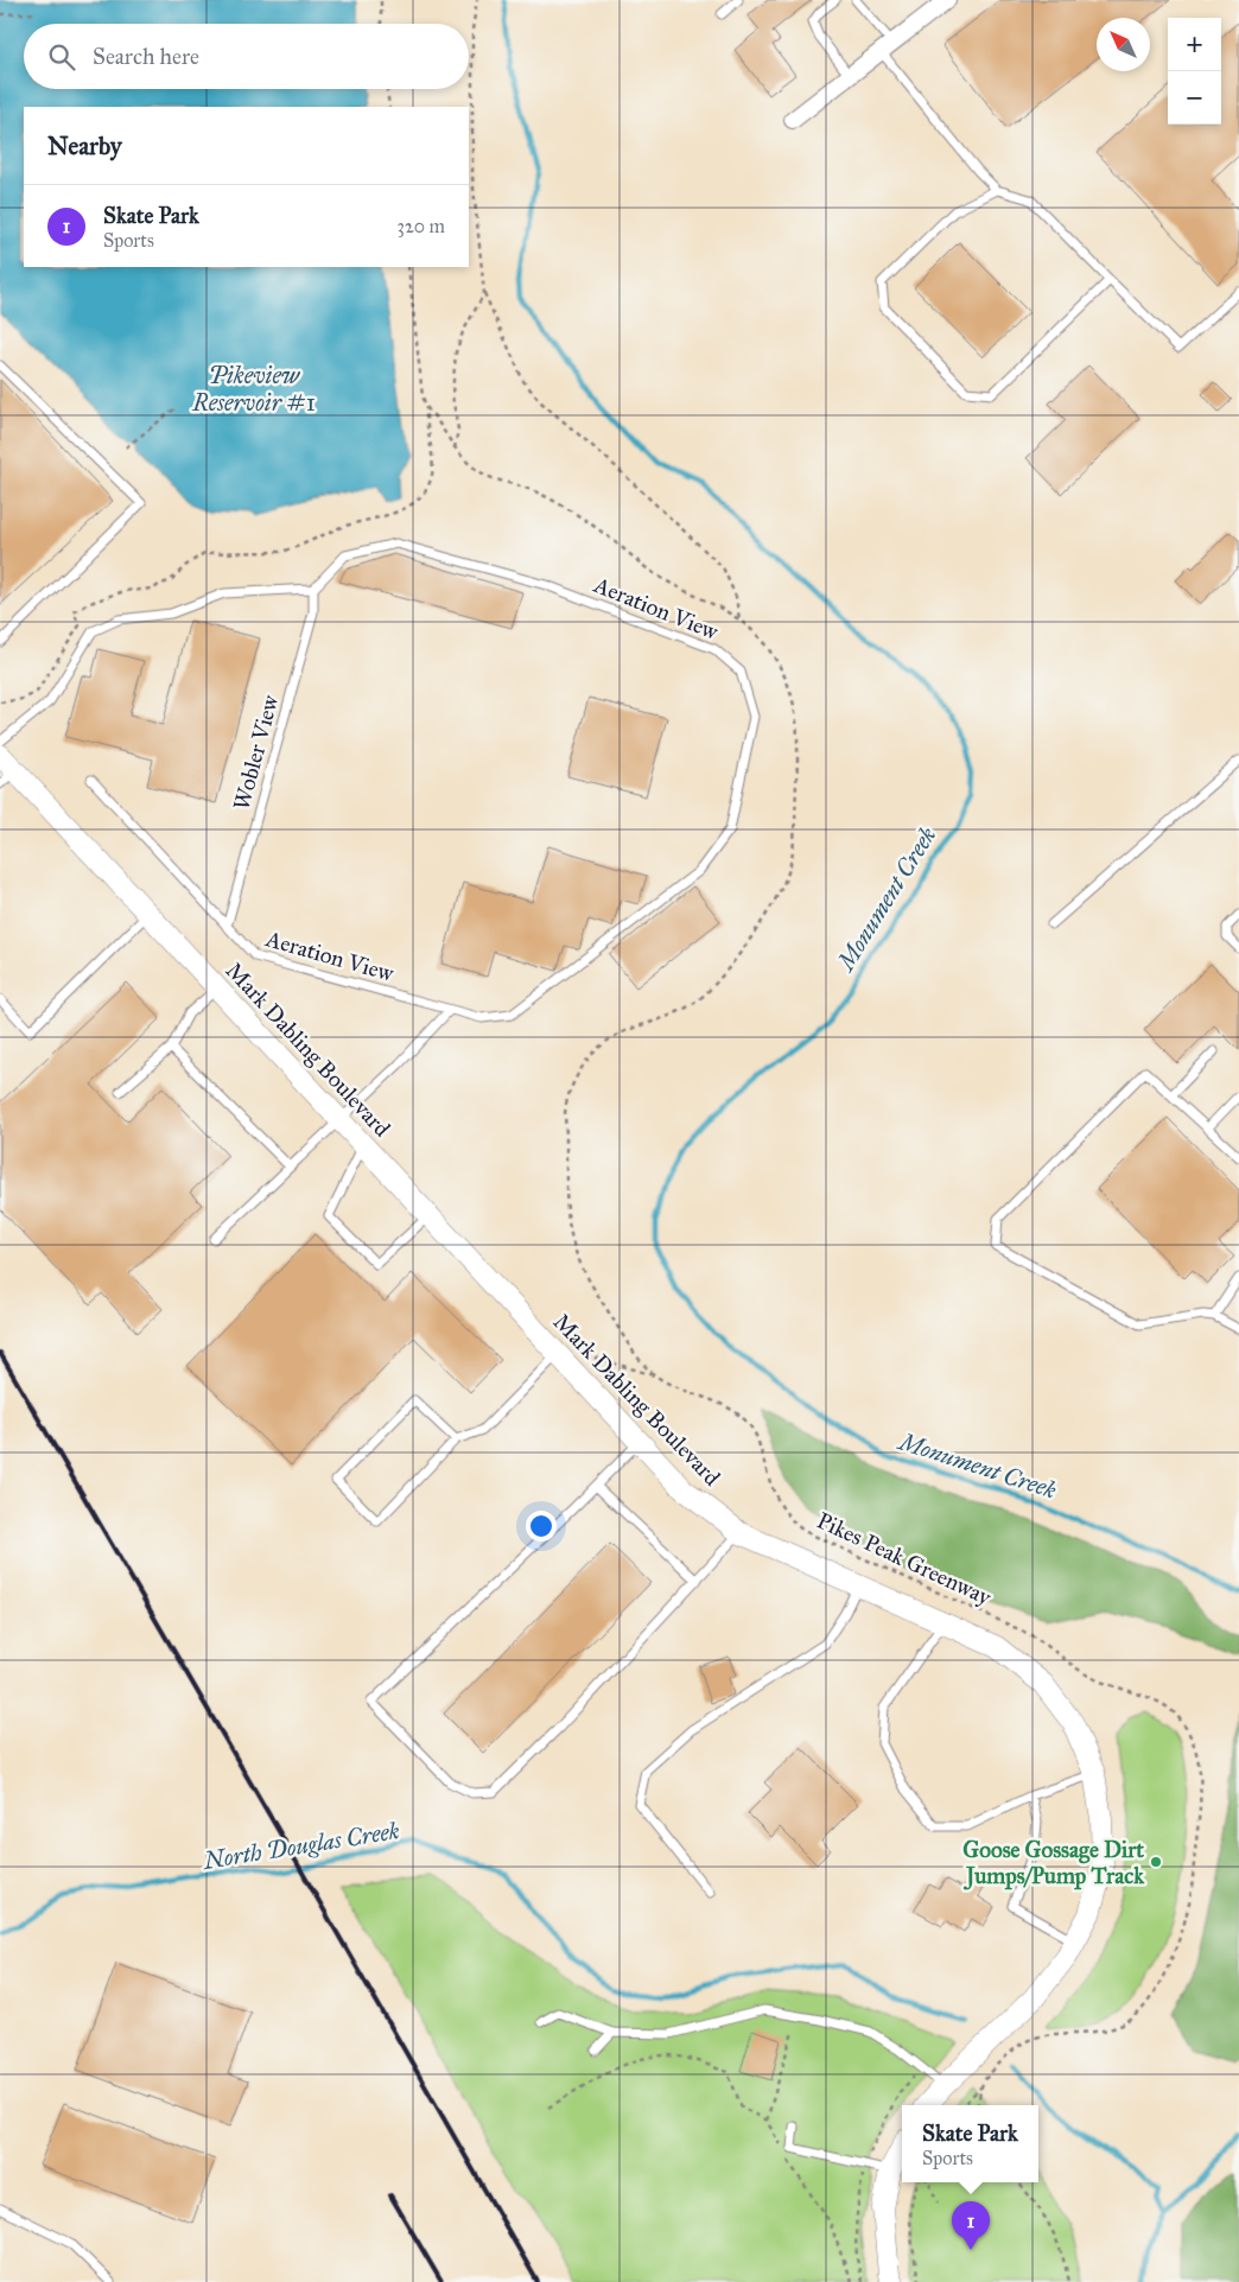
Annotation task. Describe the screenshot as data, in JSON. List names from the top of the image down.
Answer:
{
  "streets": {
    "street": ["Mark Dabling Boulevard"],
    "lane": ["Aeration View", "Wobler View"],
    "path": ["Pikes Peak Greenway"]
  },
  "crossings": [
    ["Aeration View", "Wobler View"]
  ],
  "water": ["Pikeview Reservoir #1", "Monument Creek", "North Douglas Creek"],
  "places": ["Goose Gossage Dirt Jumps/Pump Track"],
  "north": "top left",
  "page": {
    "map_buttons": ["+", "−"],
    "search": "Search here",
    "heading": "Nearby",
    "list": [
      {
        "mark": "1",
        "name": "Skate Park",
        "note": "Sports",
        "value": "320 m"
      }
    ],
    "popup": ["Skate Park", "Sports"],
    "pins": "1"
  }
}
